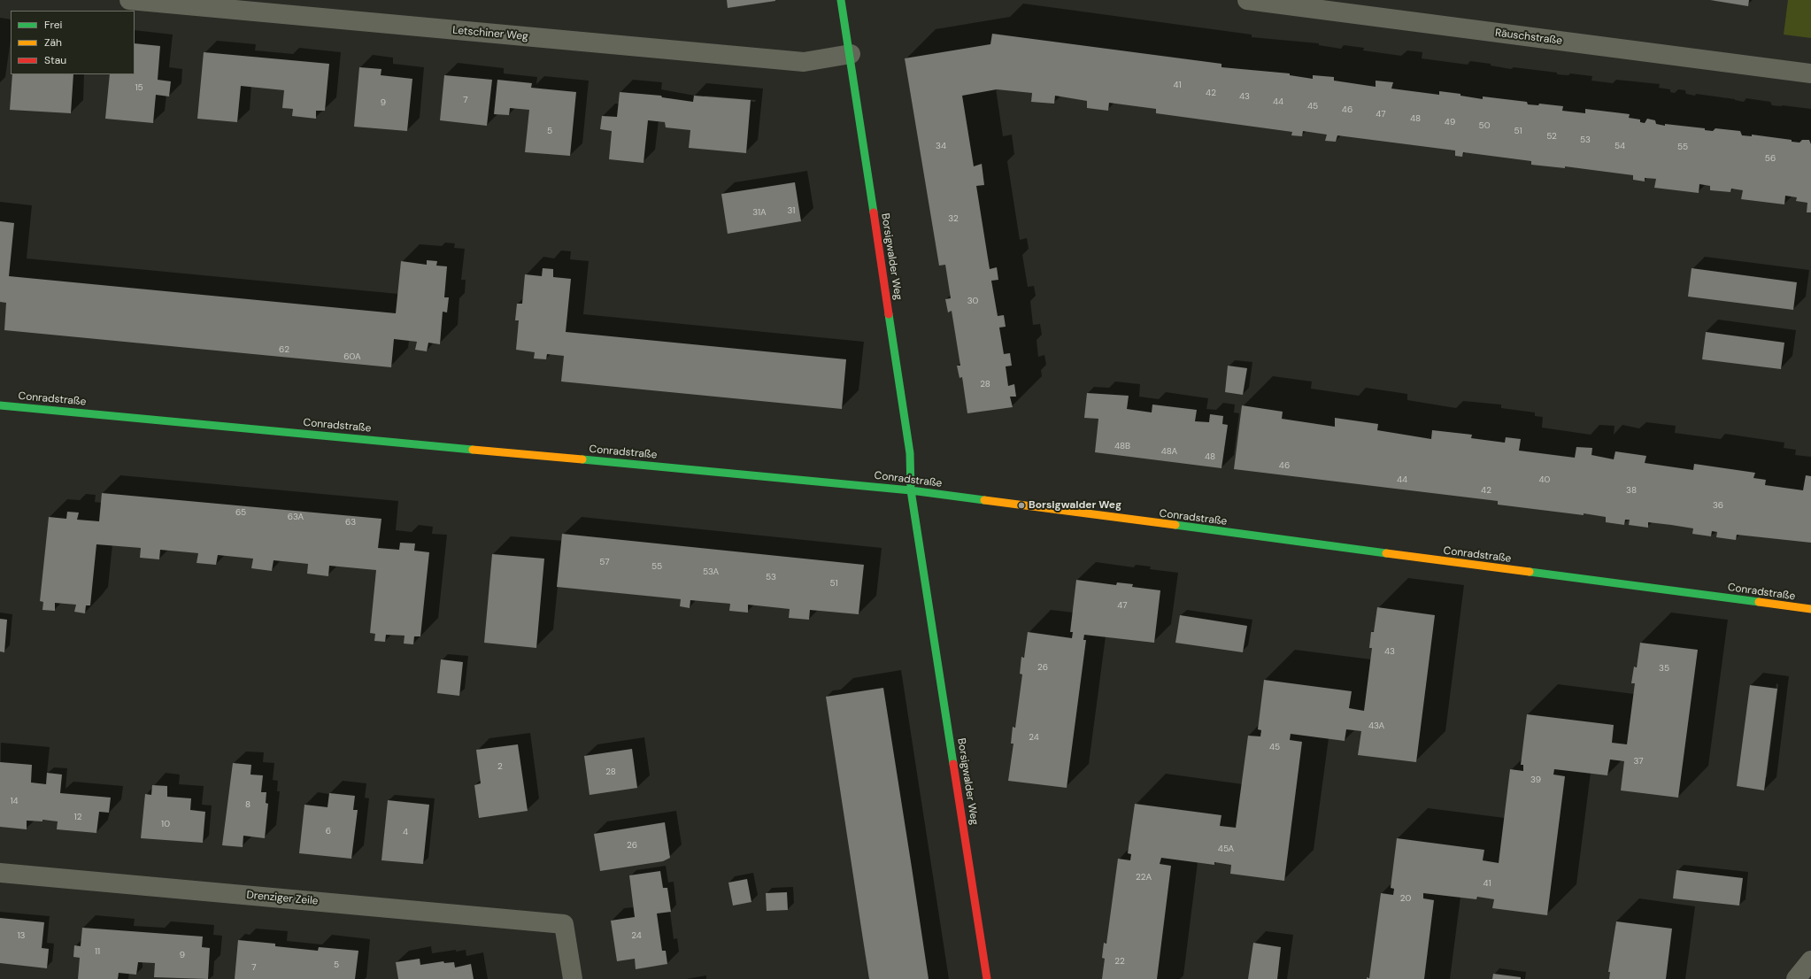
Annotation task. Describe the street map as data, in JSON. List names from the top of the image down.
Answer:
{
  "streets": {
    "street": [
      "Letschiner Weg",
      "Räuschstraße",
      "Borsigwalder Weg",
      "Conradstraße",
      "Drenziger Zeile"
    ]
  },
  "crossings": [
    ["Letschiner Weg", "Borsigwalder Weg"],
    ["Borsigwalder Weg", "Conradstraße"]
  ],
  "places": ["Borsigwalder Weg"],
  "house_numbers": [
    "41",
    "15",
    "42",
    "43",
    "7",
    "44",
    "9",
    "45",
    "46",
    "47",
    "48",
    "49",
    "50",
    "5",
    "51",
    "52",
    "53",
    "34",
    "54",
    "55",
    "56",
    "31",
    "31A",
    "32",
    "30",
    "62",
    "60A",
    "28",
    "48B",
    "48A",
    "48",
    "46",
    "44",
    "40",
    "42",
    "38",
    "36",
    "65",
    "63A",
    "63",
    "57",
    "55",
    "53A",
    "53",
    "51",
    "47",
    "43",
    "26",
    "35",
    "43A",
    "24",
    "45",
    "37",
    "2",
    "28",
    "39",
    "14",
    "8",
    "12",
    "10",
    "6",
    "4",
    "26",
    "45A",
    "22A",
    "41",
    "20",
    "13",
    "24",
    "11",
    "9",
    "22",
    "5",
    "7"
  ],
  "legend": ["Frei", "Zäh", "Stau"]
}
